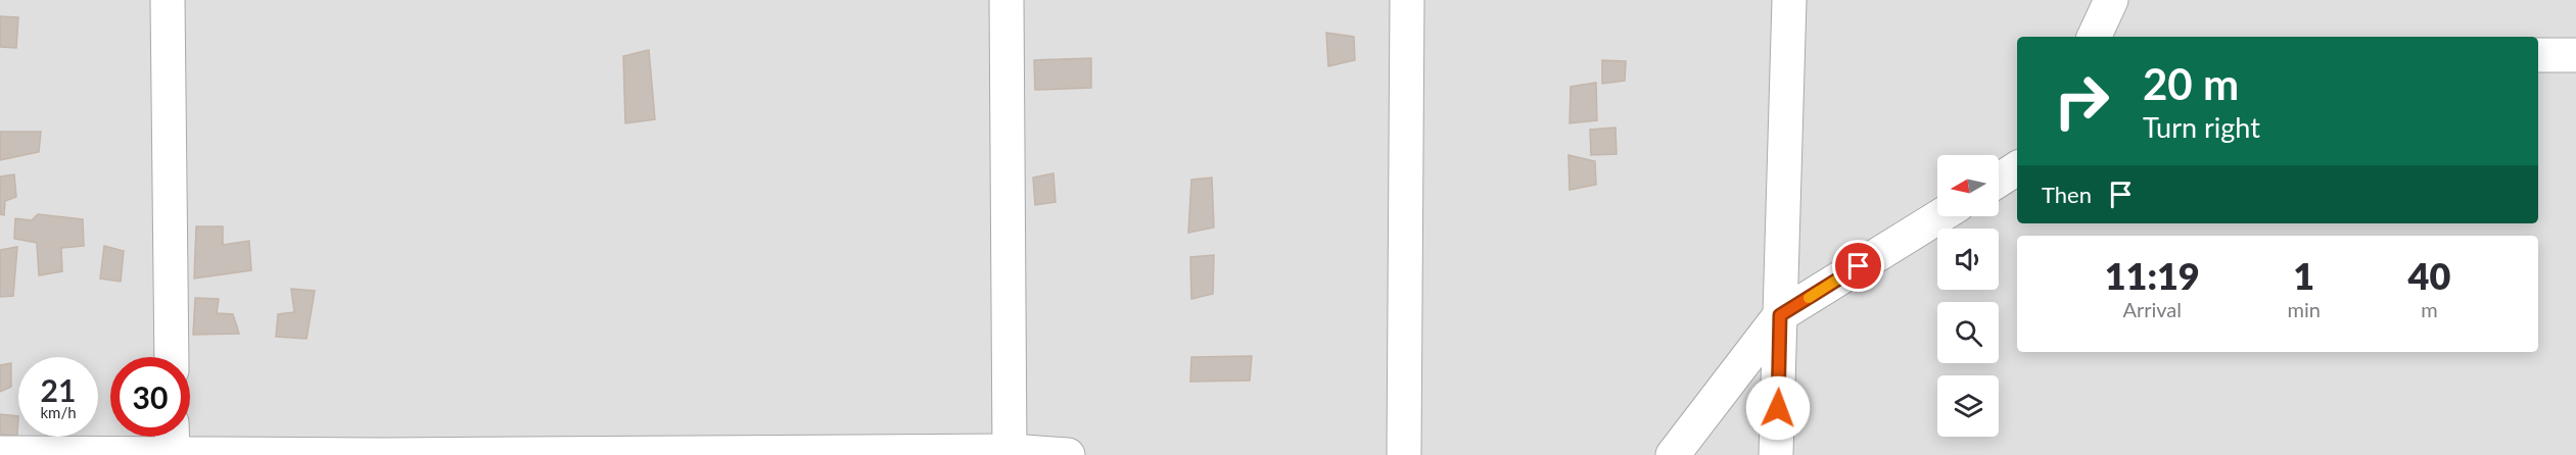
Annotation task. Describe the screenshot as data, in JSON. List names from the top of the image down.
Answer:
{
  "north": "left",
  "page": {
    "turn": ["20 m", "Turn right"],
    "then": "Then",
    "eta": [
      "11:19",
      "Arrival",
      "1",
      "min",
      "40",
      "m"
    ],
    "speed": "21 km/h",
    "limit": "30"
  }
}
